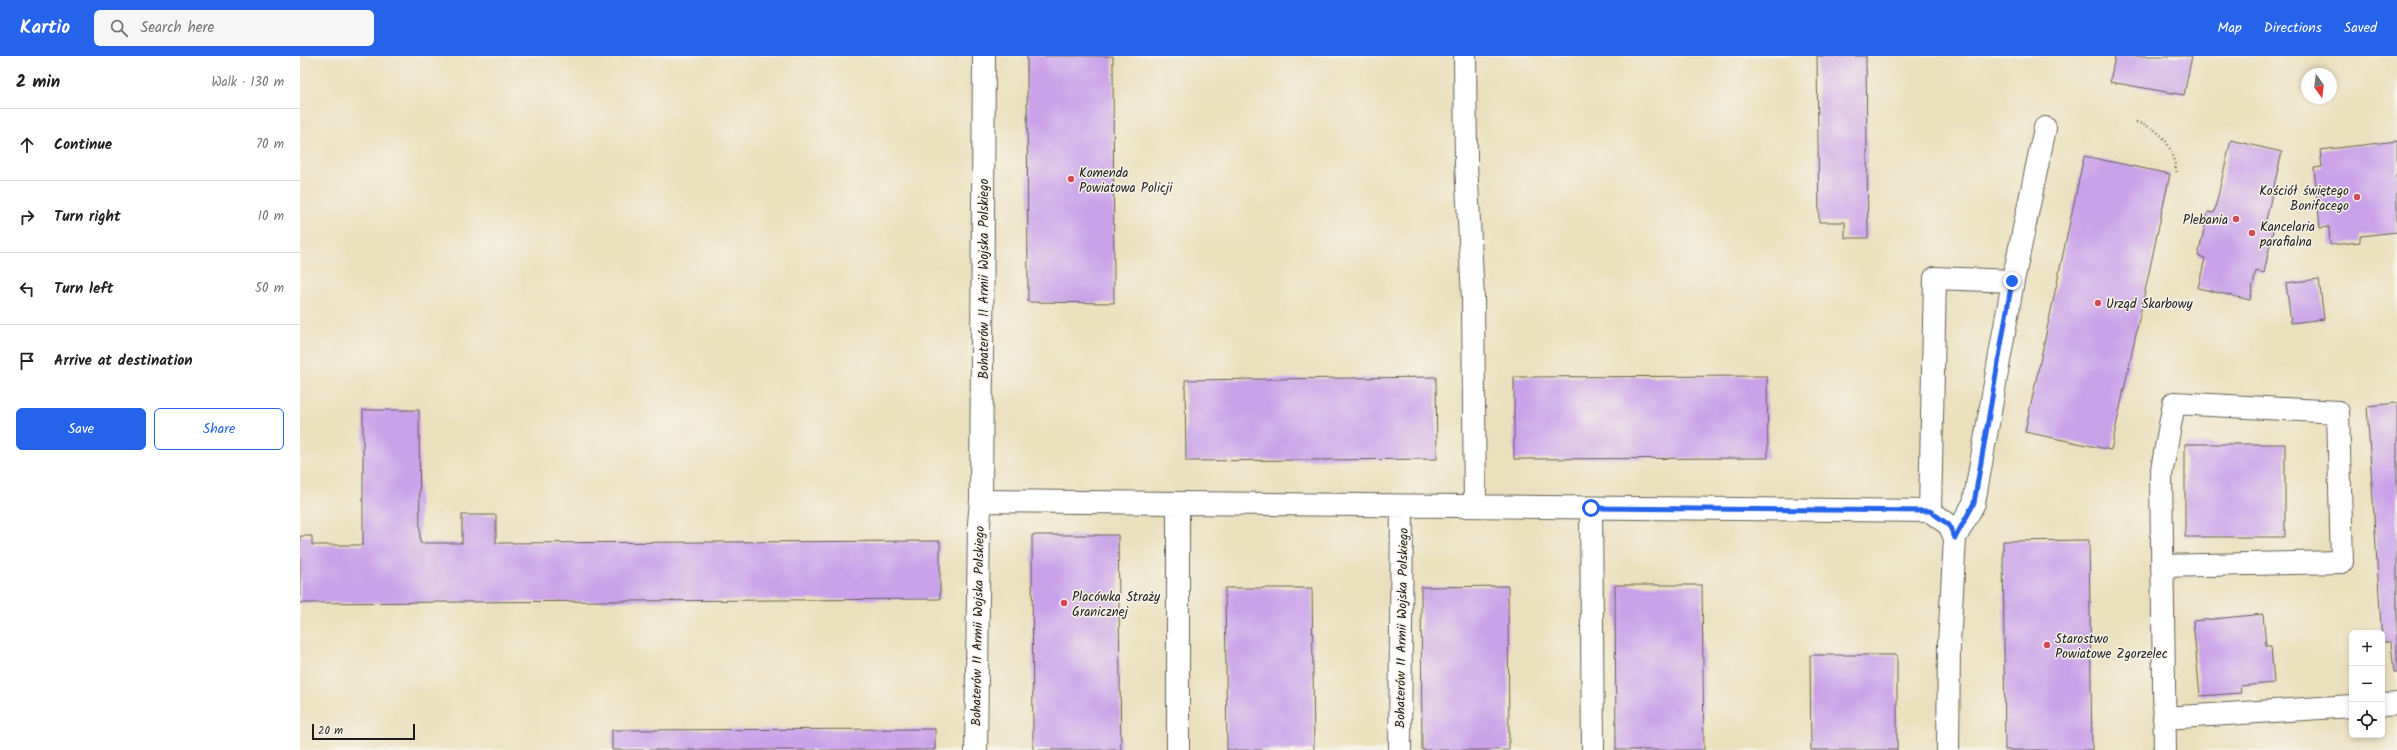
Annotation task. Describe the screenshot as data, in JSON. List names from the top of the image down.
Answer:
{
  "streets": {
    "street": ["Bohaterów II Armii Wojska Polskiego"]
  },
  "places": [
    "Komenda Powiatowa Policji",
    "Kościół świętego Bonifacego",
    "Plebania",
    "Kancelaria parafialna",
    "Urząd Skarbowy",
    "Placówka Straży Granicznej",
    "Starostwo Powiatowe Zgorzelec"
  ],
  "scale_bar": "20 m",
  "north": "bottom",
  "page": {
    "header": "Kartio",
    "search": "Search here",
    "nav": ["Map", "Directions", "Saved"],
    "heading": ["2 min", "Walk · 130 m"],
    "list": [
      ["Continue", "70 m"],
      ["Turn right", "10 m"],
      ["Turn left", "50 m"],
      "Arrive at destination"
    ],
    "buttons": ["Save", "Share"],
    "map_buttons": ["+", "−"],
    "scale": "20 m"
  }
}
